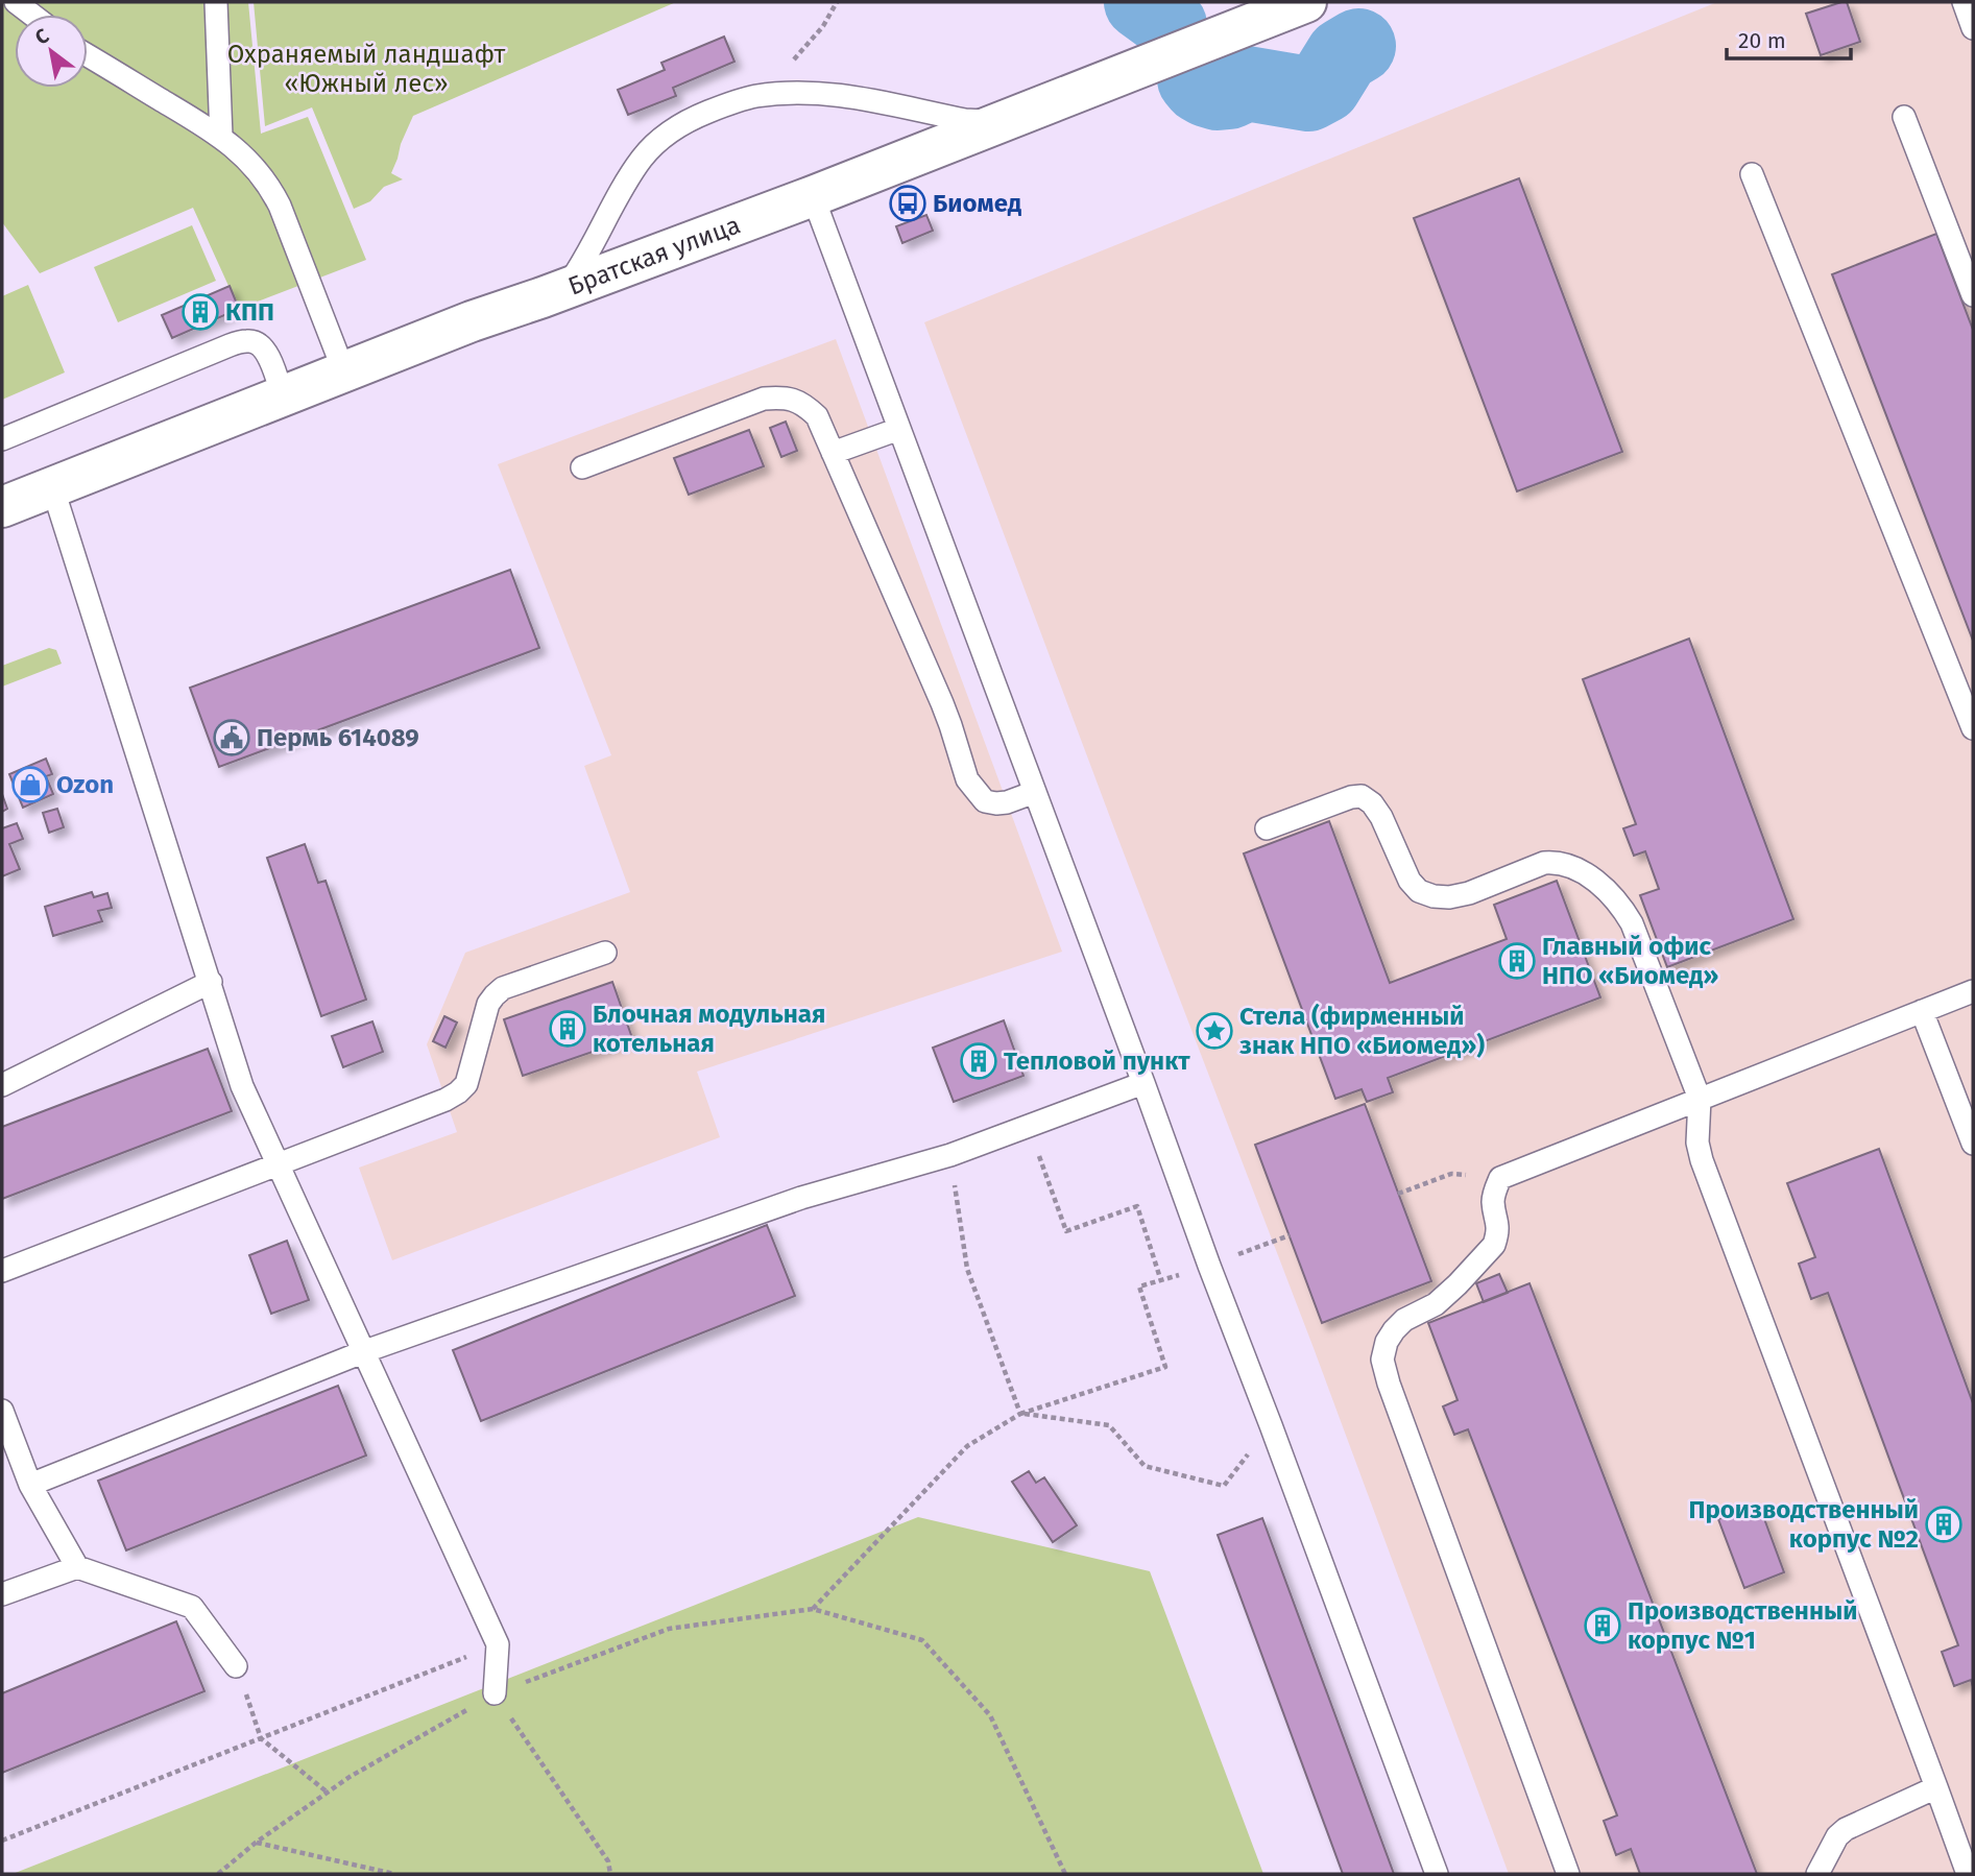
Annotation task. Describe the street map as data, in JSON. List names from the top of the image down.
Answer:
{
  "streets": {
    "main road": ["Братская улица"]
  },
  "parks": ["Охраняемый ландшафт «Южный лес»"],
  "places": {
    "bus stop": ["Биомед"],
    "building": [
      "КПП",
      "Главный офис НПО «Биомед»",
      "Блочная модульная котельная",
      "Тепловой пункт",
      "Производственный корпус №2",
      "Производственный корпус №1"
    ],
    "public building": ["Пермь 614089"],
    "shop": ["Ozon"],
    "place": ["Стела (фирменный знак НПО «Биомед»)"]
  },
  "scale_bar": "20 m",
  "north": "top left"
}
